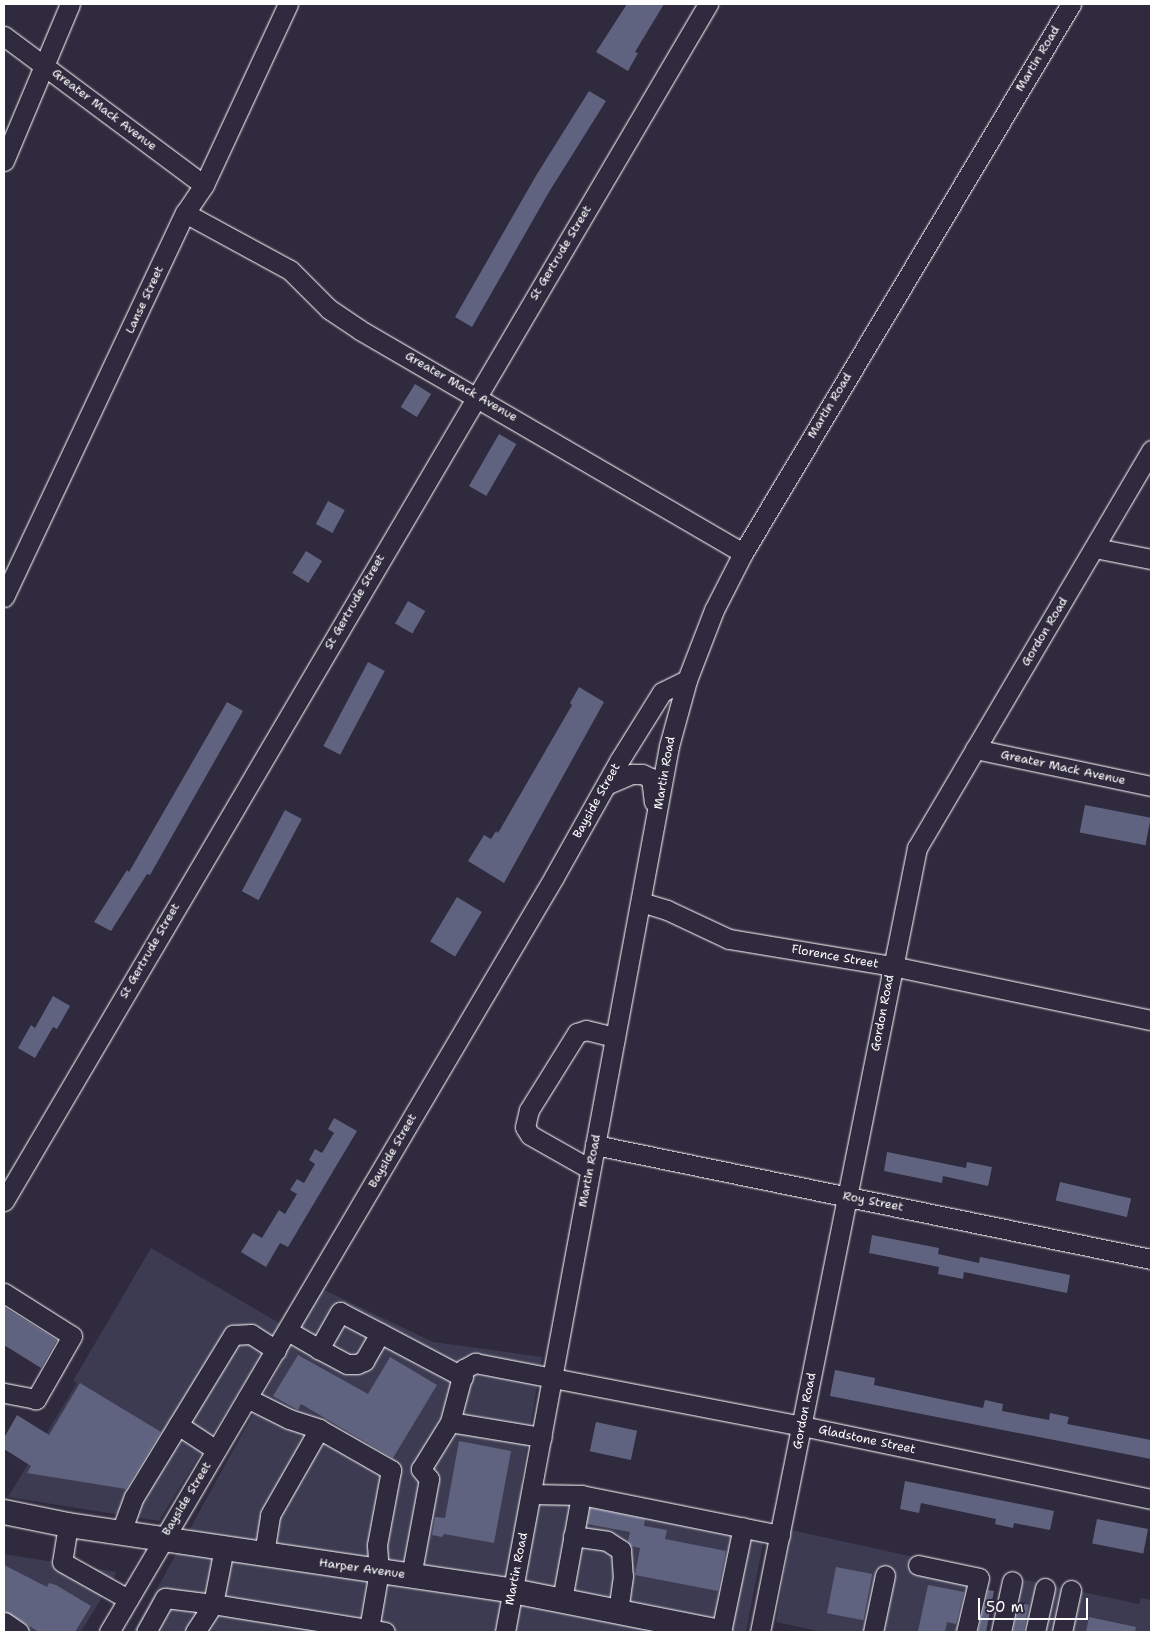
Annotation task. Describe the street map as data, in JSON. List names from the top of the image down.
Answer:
{
  "streets": {
    "main road": ["Harper Avenue"],
    "street": [
      "Martin Road",
      "Greater Mack Avenue",
      "St Gertrude Street",
      "Lanse Street",
      "Gordon Road",
      "Bayside Street",
      "Florence Street",
      "Roy Street",
      "Gladstone Street"
    ]
  },
  "crossings": [
    ["Martin Road", "Greater Mack Avenue"],
    ["Martin Road", "Bayside Street"],
    ["Martin Road", "Florence Street"],
    ["Martin Road", "Roy Street"],
    ["Martin Road", "Gladstone Street"],
    ["Martin Road", "Harper Avenue"],
    ["Greater Mack Avenue", "St Gertrude Street"],
    ["Greater Mack Avenue", "Lanse Street"],
    ["Greater Mack Avenue", "Gordon Road"],
    ["Gordon Road", "Florence Street"],
    ["Gordon Road", "Roy Street"],
    ["Gordon Road", "Gladstone Street"],
    ["Bayside Street", "Harper Avenue"]
  ],
  "scale_bar": "50 m"
}
